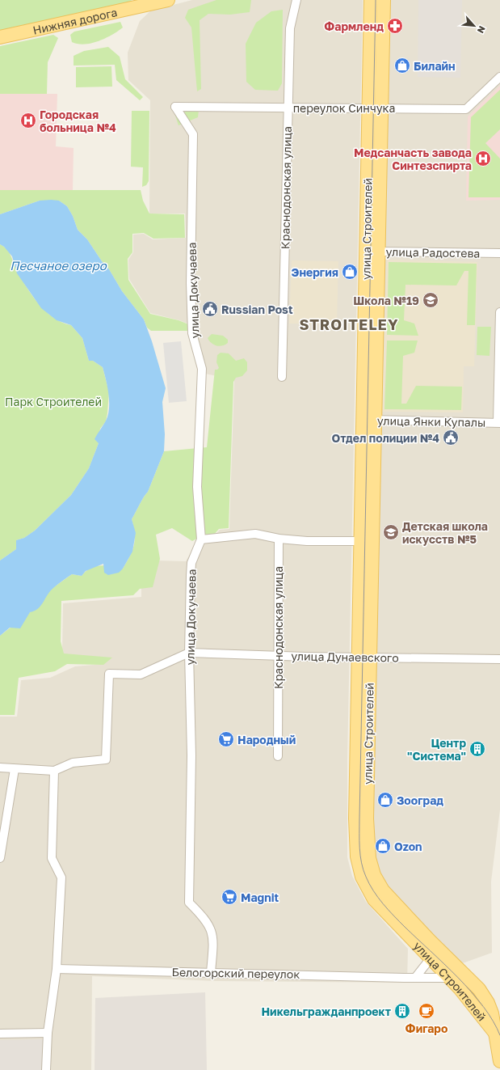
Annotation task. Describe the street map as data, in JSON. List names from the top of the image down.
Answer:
{
  "streets": {
    "main road": ["Нижняя дорога", "улица Строителей"],
    "street": [
      "переулок Синчука",
      "Краснодонская улица",
      "улица Радостева",
      "улица Докучаева",
      "улица Янки Купалы",
      "улица Дунаевского",
      "Белогорский переулок"
    ]
  },
  "crossings": [
    ["переулок Синчука", "Краснодонская улица"],
    ["переулок Синчука", "улица Строителей"],
    ["переулок Синчука", "улица Докучаева"],
    ["Краснодонская улица", "улица Дунаевского"],
    ["улица Строителей", "улица Радостева"],
    ["улица Строителей", "улица Янки Купалы"],
    ["улица Строителей", "улица Дунаевского"],
    ["улица Строителей", "Белогорский переулок"],
    ["улица Докучаева", "улица Дунаевского"],
    ["улица Докучаева", "Белогорский переулок"]
  ],
  "districts": ["STROITELEY"],
  "water": ["Песчаное озеро"],
  "parks": ["Парк Строителей"],
  "places": {
    "pharmacy": ["Фармленд"],
    "shop": [
      "Билайн",
      "Энергия",
      "Зооград",
      "Ozon"
    ],
    "hospital": ["Городская больница №4", "Медсанчасть завода Синтезспирта"],
    "school or university": ["Школа №19", "Детская школа искусств №5"],
    "public building": ["Russian Post", "Отдел полиции №4"],
    "supermarket": ["Народный", "Magnit"],
    "building": ["Центр \"Система\"", "Никельгражданпроект"],
    "cafe": ["Фигаро"]
  },
  "north": "bottom right"
}
